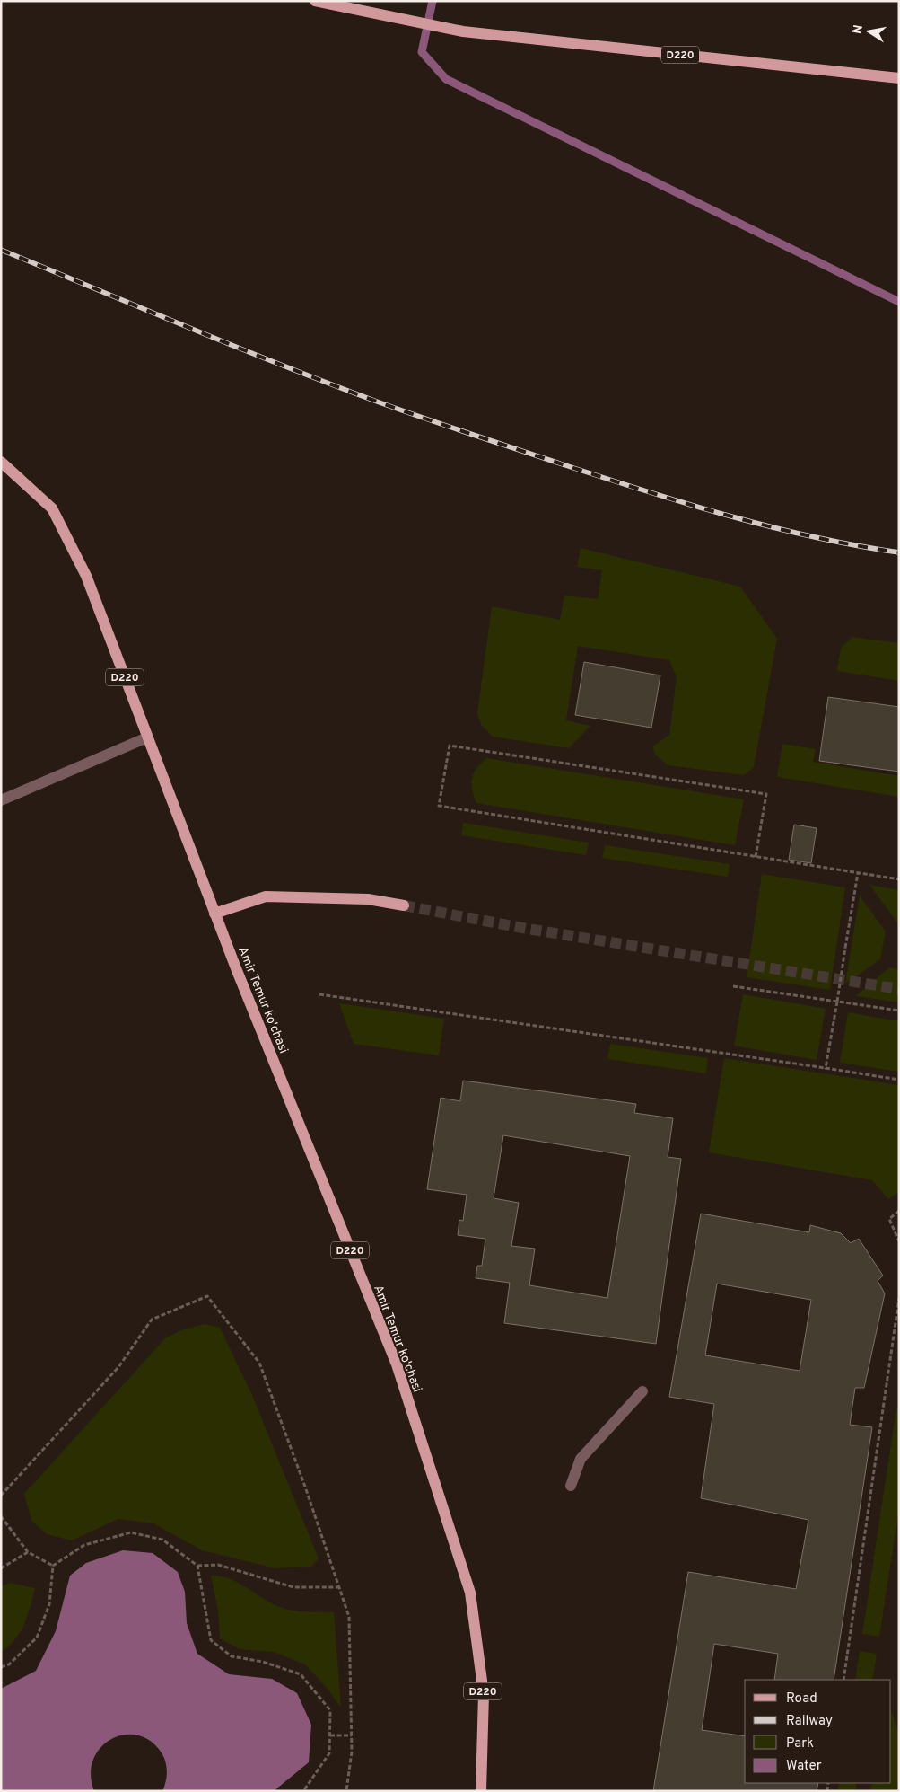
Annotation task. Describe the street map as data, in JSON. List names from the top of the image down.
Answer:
{
  "streets": {
    "main road": ["D220", "Amir Temur ko'chasi"]
  },
  "crossings": [
    ["D220", "Amir Temur ko'chasi"]
  ],
  "legend": [
    "Road",
    "Railway",
    "Park",
    "Water"
  ],
  "north": "left"
}
